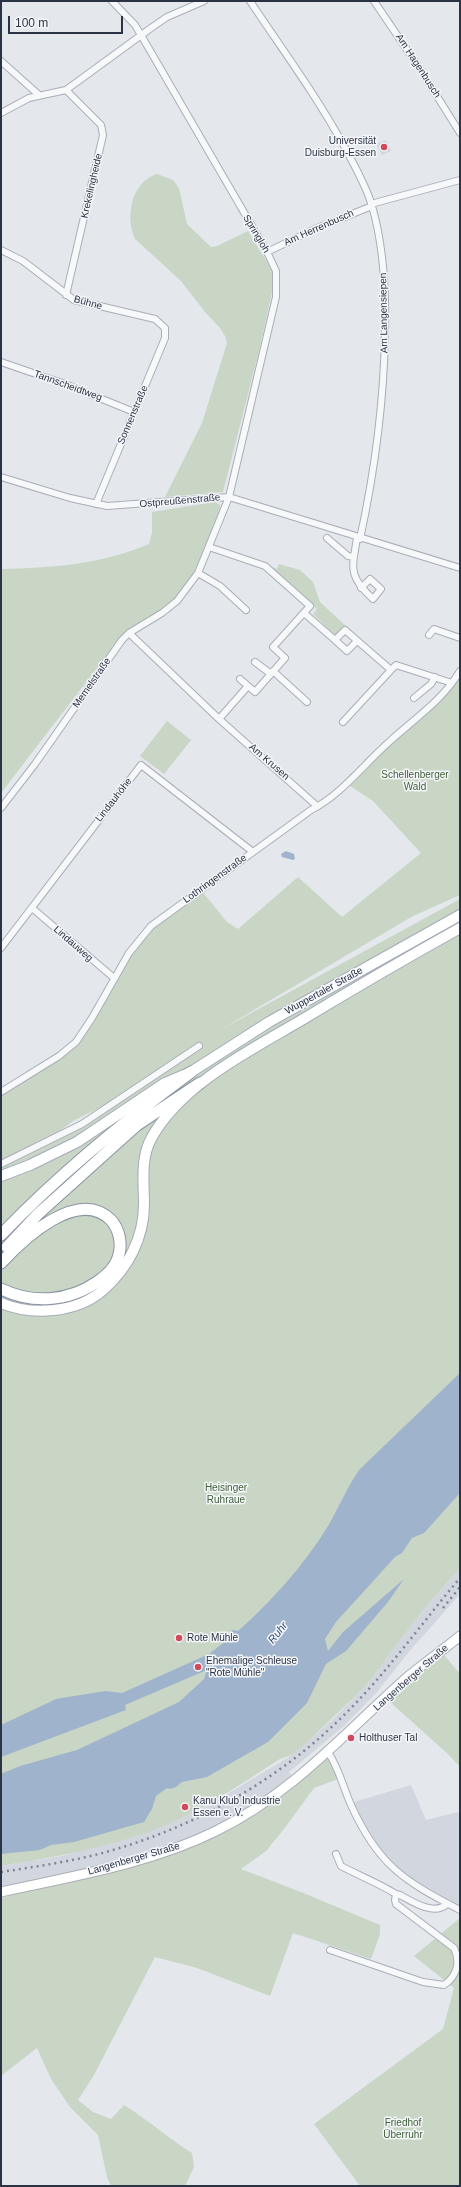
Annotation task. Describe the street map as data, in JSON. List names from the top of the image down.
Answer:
{
  "streets": {
    "main road": ["Wuppertaler Straße", "Langenberger Straße"],
    "street": [
      "Am Hagenbusch",
      "Krekelingheide",
      "Am Herrenbusch",
      "Springloh",
      "Bühne",
      "Am Langensiepen",
      "Tannscheidtweg",
      "Sonnenstraße",
      "Ostpreußenstraße",
      "Memelstraße",
      "Am Krusen",
      "Lindauhöhe",
      "Lothringenstraße",
      "Lindauweg"
    ]
  },
  "crossings": [
    ["Krekelingheide", "Bühne"],
    ["Am Herrenbusch", "Springloh"],
    ["Am Herrenbusch", "Am Langensiepen"],
    ["Springloh", "Ostpreußenstraße"],
    ["Springloh", "Memelstraße"],
    ["Bühne", "Sonnenstraße"],
    ["Am Langensiepen", "Ostpreußenstraße"],
    ["Tannscheidtweg", "Sonnenstraße"],
    ["Sonnenstraße", "Ostpreußenstraße"],
    ["Ostpreußenstraße", "Memelstraße"],
    ["Memelstraße", "Am Krusen"],
    ["Am Krusen", "Lothringenstraße"],
    ["Lindauhöhe", "Lothringenstraße"],
    ["Lindauhöhe", "Lindauweg"],
    ["Lothringenstraße", "Lindauweg"]
  ],
  "water": ["Ruhr"],
  "parks": ["Schellenberger Wald", "Heisinger Ruhraue", "Friedhof Überruhr"],
  "places": [
    "Universität Duisburg-Essen",
    "Rote Mühle",
    "Ehemalige Schleuse \"Rote Mühle\"",
    "Holthuser Tal",
    "Kanu Klub Industrie Essen e. V."
  ],
  "scale_bar": "100 m"
}
